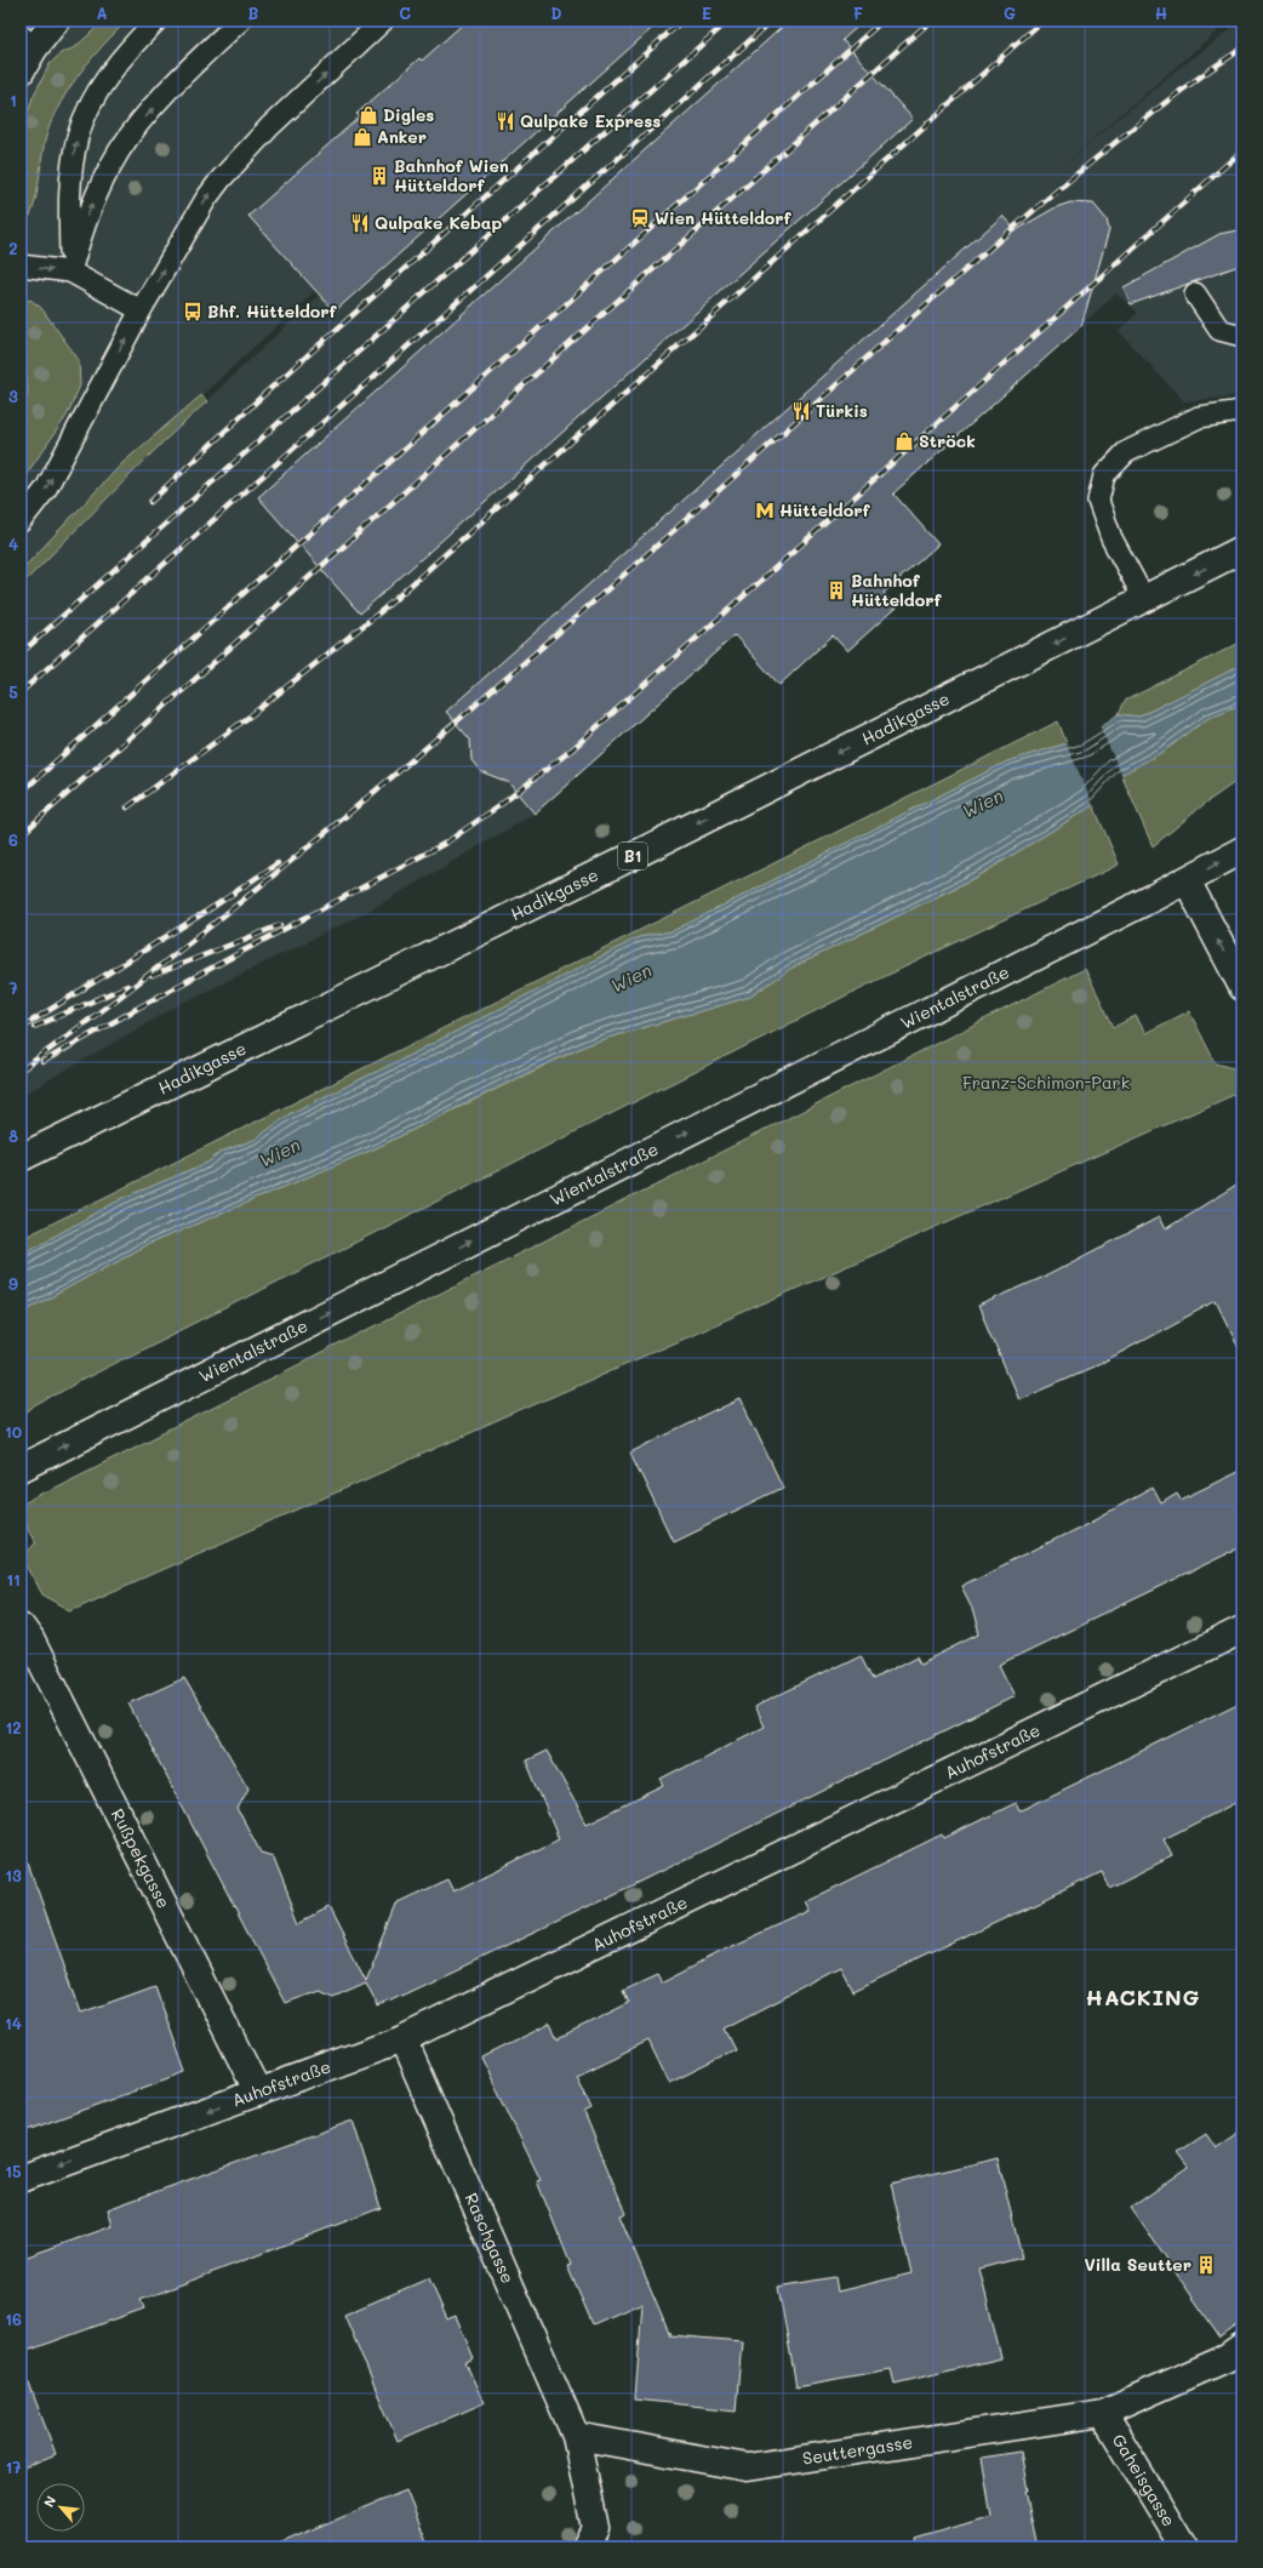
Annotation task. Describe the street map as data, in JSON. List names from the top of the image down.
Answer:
{
  "streets": {
    "street": [
      "Hadikgasse",
      "B1",
      "Wientalstraße",
      "Auhofstraße",
      "Rußpekgasse",
      "Raschgasse",
      "Seuttergasse",
      "Gaheisgasse"
    ]
  },
  "crossings": [
    ["Auhofstraße", "Rußpekgasse"],
    ["Auhofstraße", "Raschgasse"],
    ["Raschgasse", "Seuttergasse"],
    ["Seuttergasse", "Gaheisgasse"]
  ],
  "one_way": ["Hadikgasse", "Wientalstraße"],
  "districts": ["HACKING"],
  "water": ["Wien"],
  "parks": ["Franz-Schimon-Park"],
  "places": {
    "shop": ["Digles", "Anker", "Ströck"],
    "restaurant": ["Qulpake Express", "Qulpake Kebap", "Türkis"],
    "building": ["Bahnhof Wien Hütteldorf", "Bahnhof Hütteldorf", "Villa Seutter"],
    "station": ["Wien Hütteldorf"],
    "bus stop": ["Bhf. Hütteldorf"],
    "metro station": ["Hütteldorf"]
  },
  "north": "top left",
  "grid": {
    "columns": [
      "A",
      "B",
      "C",
      "D",
      "E",
      "F",
      "G",
      "H"
    ],
    "rows": [
      "1",
      "2",
      "3",
      "4",
      "5",
      "6",
      "7",
      "8",
      "9",
      "10",
      "11",
      "12",
      "13",
      "14",
      "15",
      "16",
      "17"
    ]
  }
}
